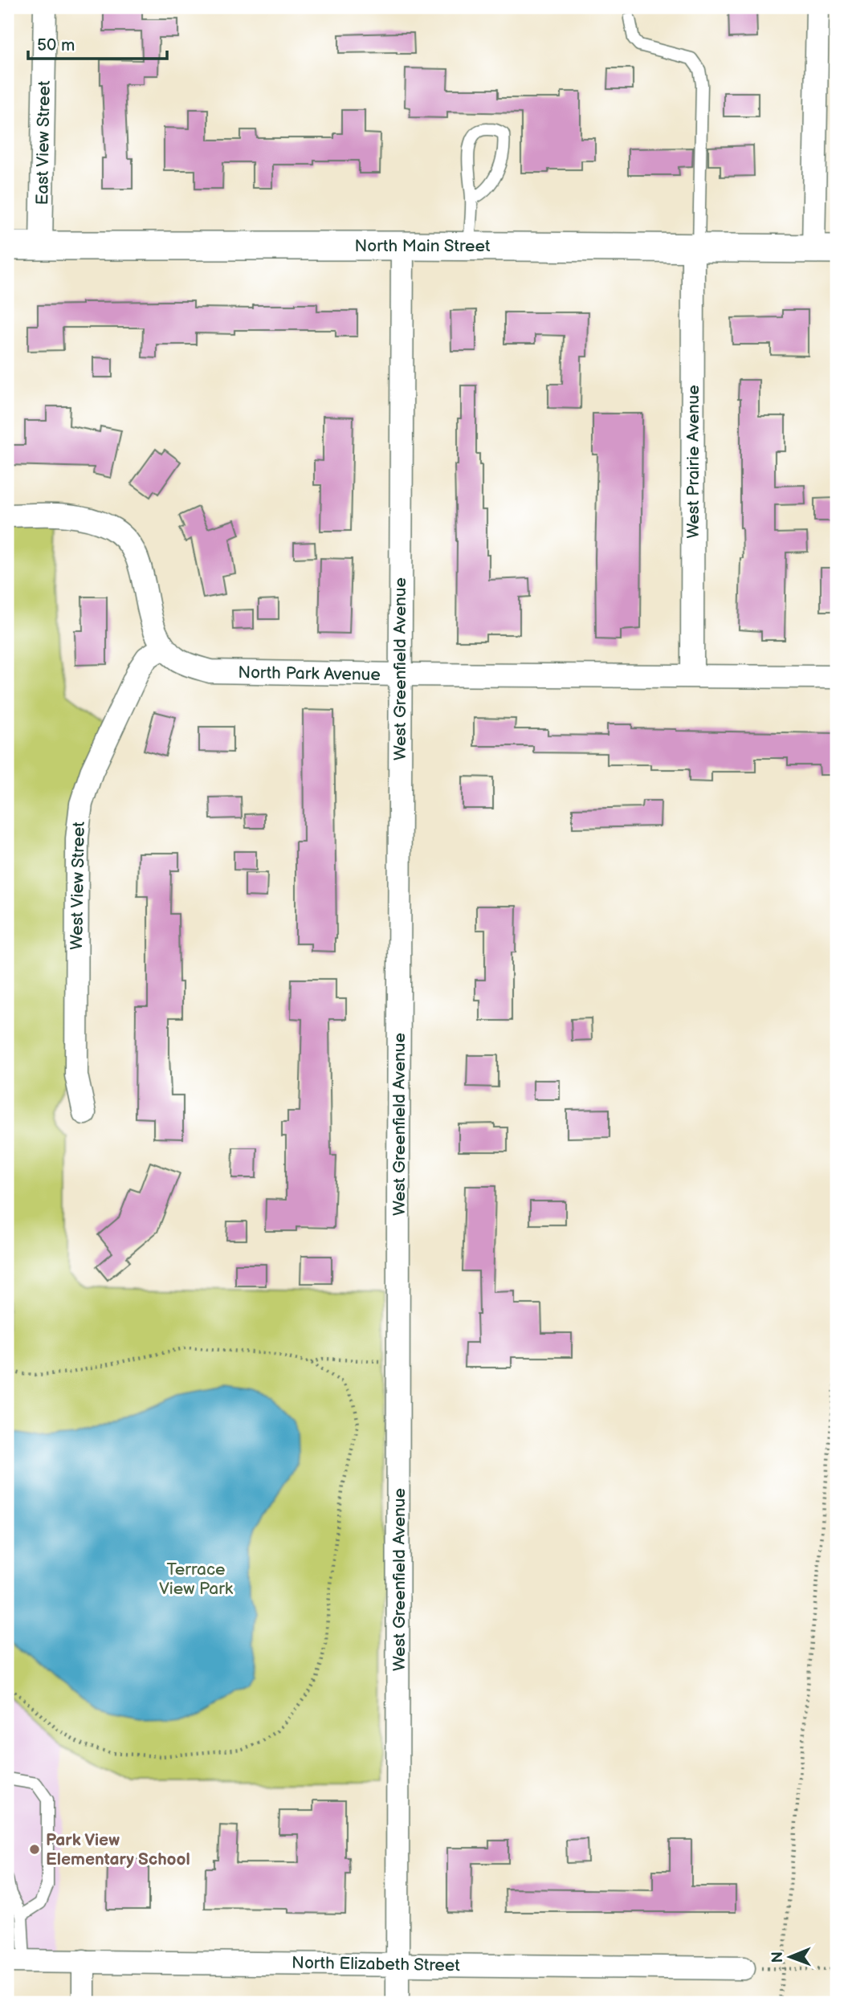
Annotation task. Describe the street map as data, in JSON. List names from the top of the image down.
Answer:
{
  "streets": {
    "street": [
      "East View Street",
      "North Main Street",
      "West Prairie Avenue",
      "West Greenfield Avenue",
      "North Park Avenue",
      "West View Street",
      "North Elizabeth Street"
    ]
  },
  "crossings": [
    ["East View Street", "North Main Street"],
    ["North Main Street", "West Prairie Avenue"],
    ["North Main Street", "West Greenfield Avenue"],
    ["West Prairie Avenue", "North Park Avenue"],
    ["West Greenfield Avenue", "North Park Avenue"],
    ["West Greenfield Avenue", "North Elizabeth Street"],
    ["North Park Avenue", "West View Street"]
  ],
  "parks": ["Terrace View Park"],
  "places": ["Park View Elementary School"],
  "scale_bar": "50 m",
  "north": "left"
}
